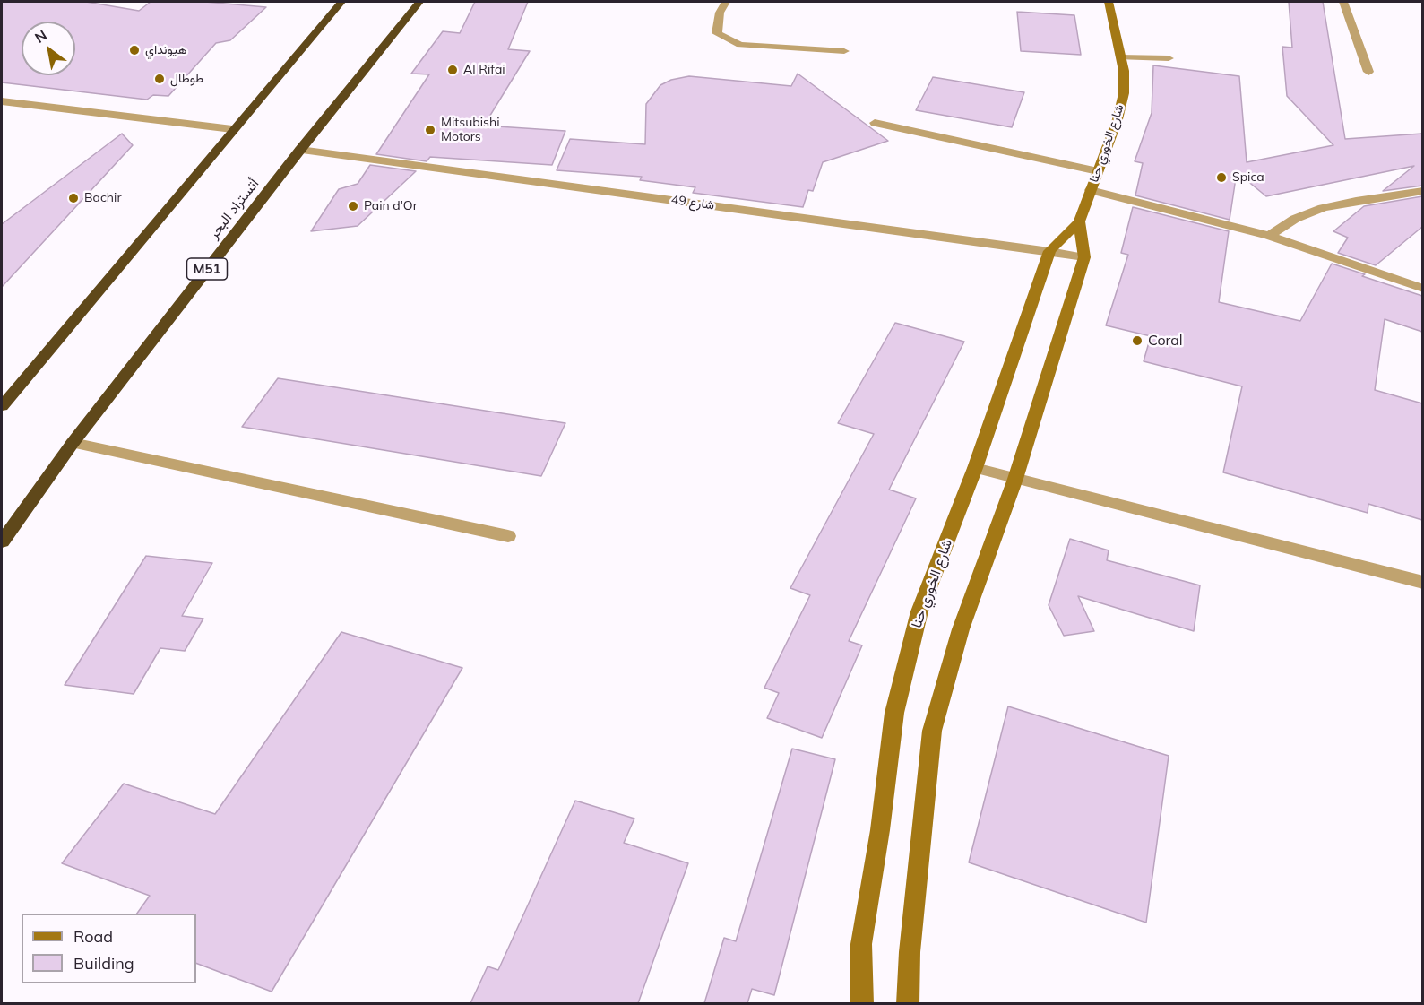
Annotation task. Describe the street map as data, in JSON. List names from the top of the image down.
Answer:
{
  "streets": {
    "highway": ["أتستراد البحر", "M51"],
    "street": ["شارع الخوري حنا", "شارع 49"]
  },
  "crossings": [
    ["شارع الخوري حنا", "شارع 49"],
    ["شارع 49", "أتستراد البحر"]
  ],
  "places": [
    "هيونداي",
    "Al Rifai",
    "طوطال",
    "Mitsubishi Motors",
    "Spica",
    "Bachir",
    "Pain d'Or",
    "Coral"
  ],
  "legend": ["Road", "Building"],
  "north": "top left"
}
